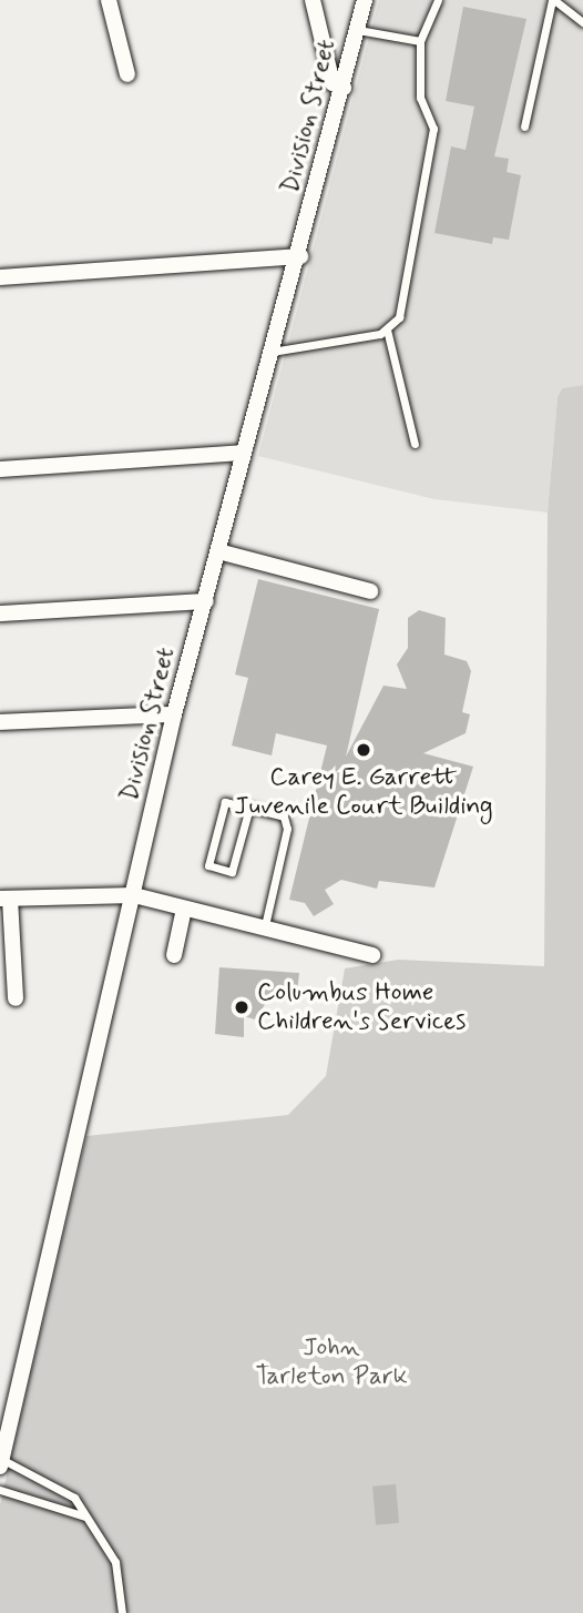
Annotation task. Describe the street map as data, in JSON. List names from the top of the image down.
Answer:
{
  "streets": {
    "street": ["Division Street"]
  },
  "parks": ["John Tarleton Park"],
  "places": ["Carey E. Garrett Juvenile Court Building", "Columbus Home Children's Services"]
}
